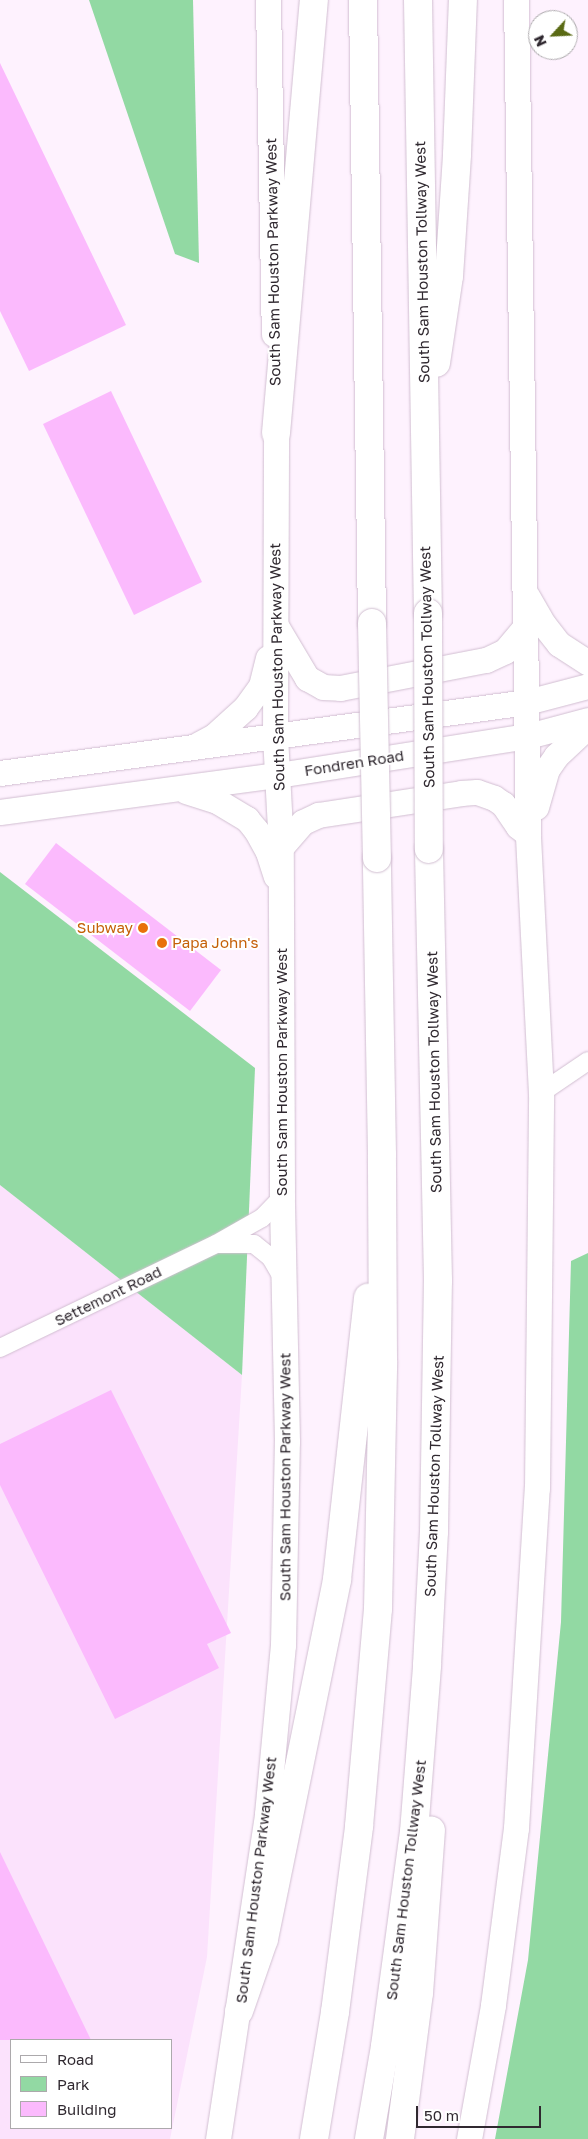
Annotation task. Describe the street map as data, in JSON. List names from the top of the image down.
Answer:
{
  "streets": {
    "highway": ["South Sam Houston Tollway West"],
    "main road": ["South Sam Houston Parkway West", "Fondren Road"],
    "street": ["Settemont Road"]
  },
  "crossings": [
    ["South Sam Houston Parkway West", "Fondren Road"],
    ["South Sam Houston Parkway West", "Settemont Road"]
  ],
  "places": ["Subway", "Papa John's"],
  "legend": ["Road", "Park", "Building"],
  "scale_bar": "50 m",
  "north": "bottom left"
}
